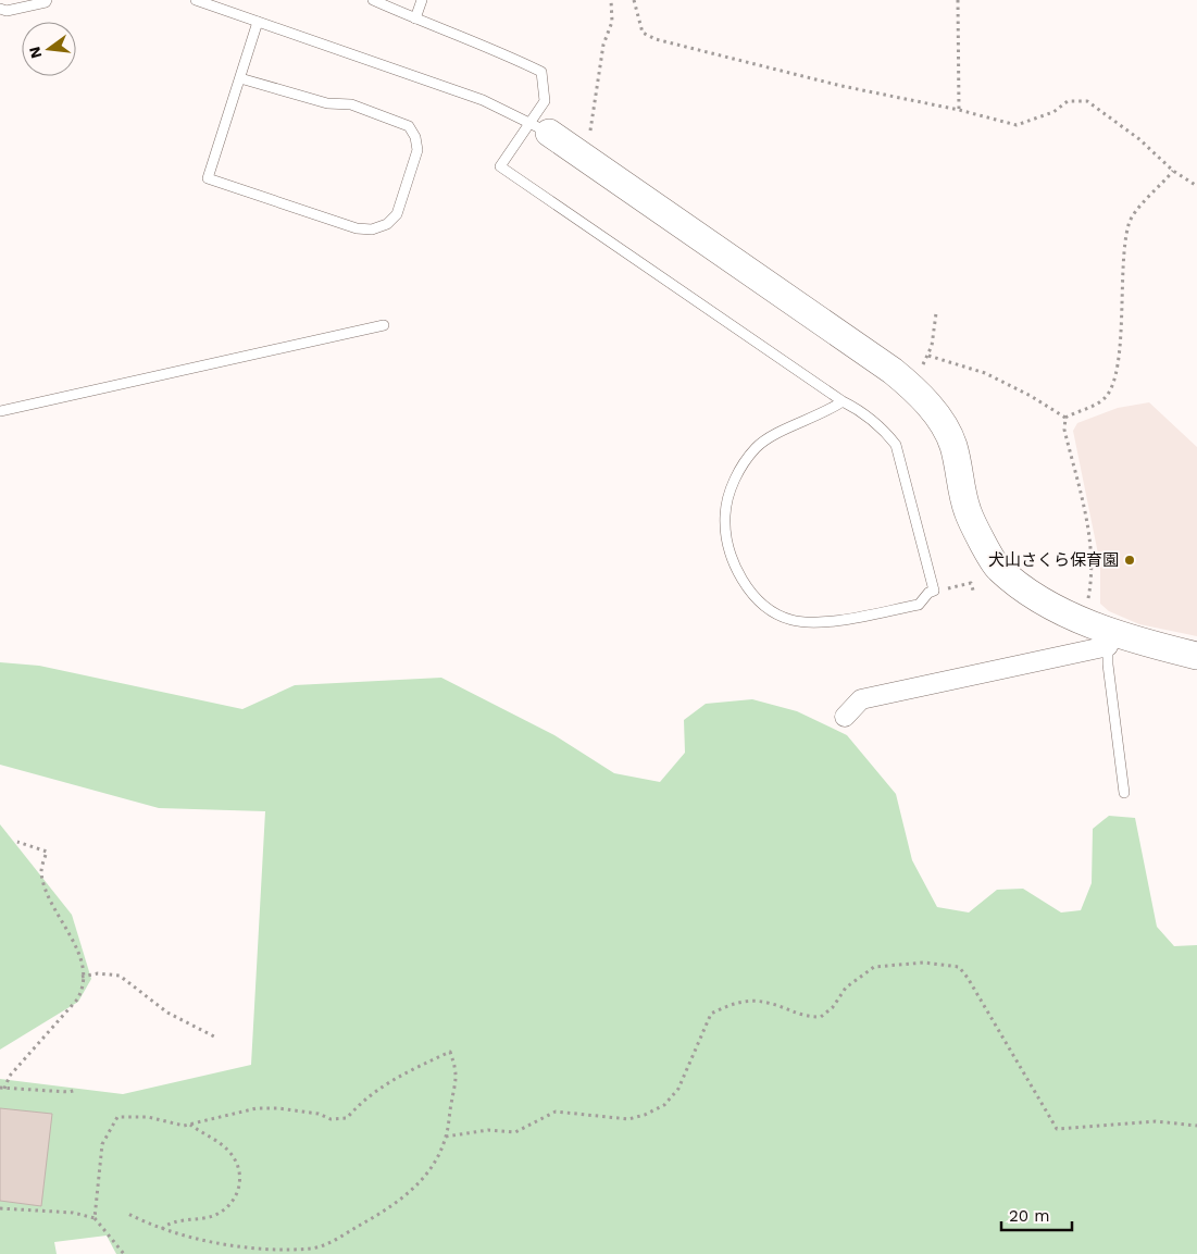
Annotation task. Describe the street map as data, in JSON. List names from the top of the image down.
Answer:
{
  "places": ["犬山さくら保育園"],
  "scale_bar": "20 m",
  "north": "left"
}
